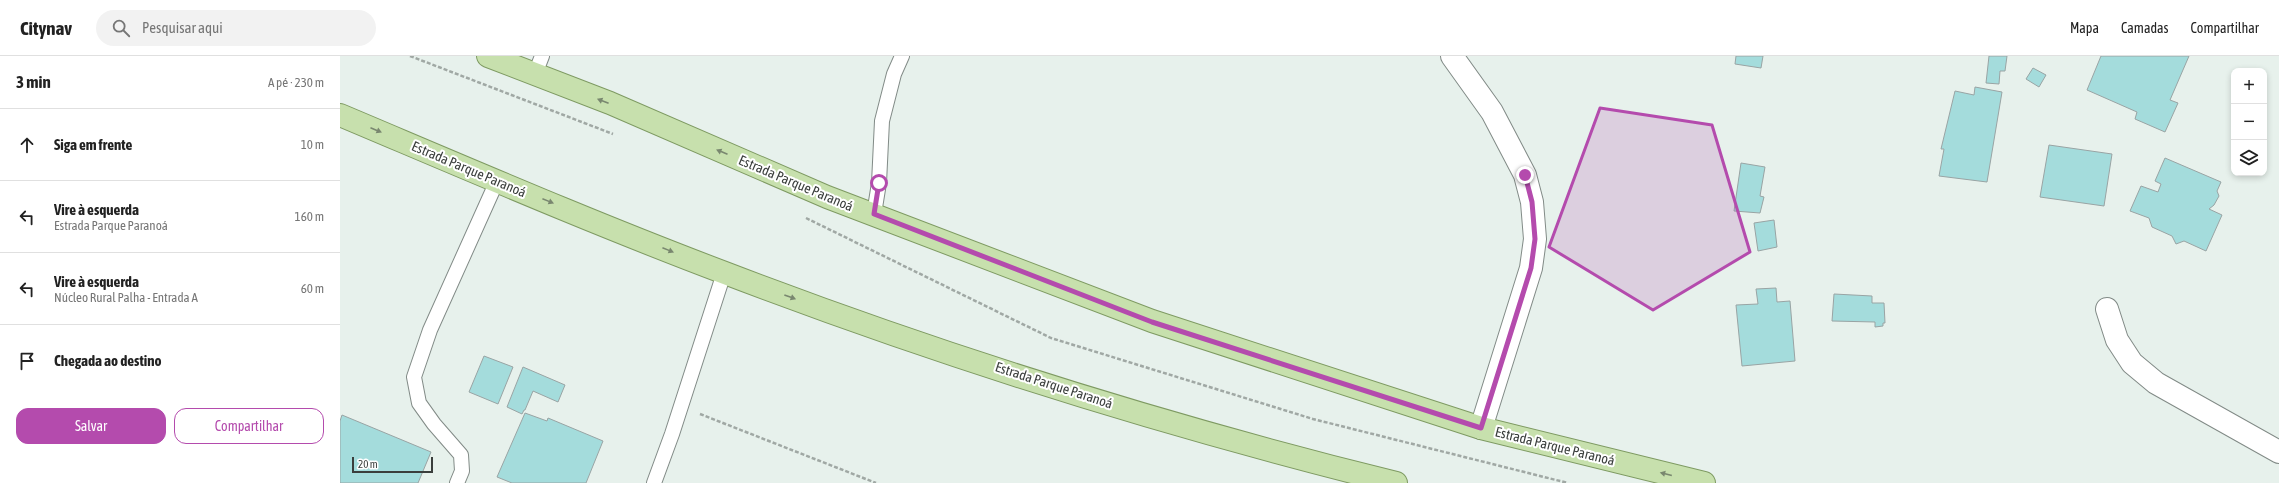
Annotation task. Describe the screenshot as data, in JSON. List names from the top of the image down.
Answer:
{
  "streets": {
    "main road": ["Estrada Parque Paranoá"]
  },
  "scale_bar": "20 m",
  "page": {
    "header": "Citynav",
    "search": "Pesquisar aqui",
    "nav": ["Mapa", "Camadas", "Compartilhar"],
    "heading": ["3 min", "A pé · 230 m"],
    "map_buttons": ["+", "−"],
    "list": [
      ["Siga em frente", "10 m"],
      ["Vire à esquerda", "Estrada Parque Paranoá", "160 m"],
      ["Vire à esquerda", "Núcleo Rural Palha - Entrada A", "60 m"],
      "Chegada ao destino"
    ],
    "buttons": ["Salvar", "Compartilhar"],
    "scale": "20 m"
  }
}
